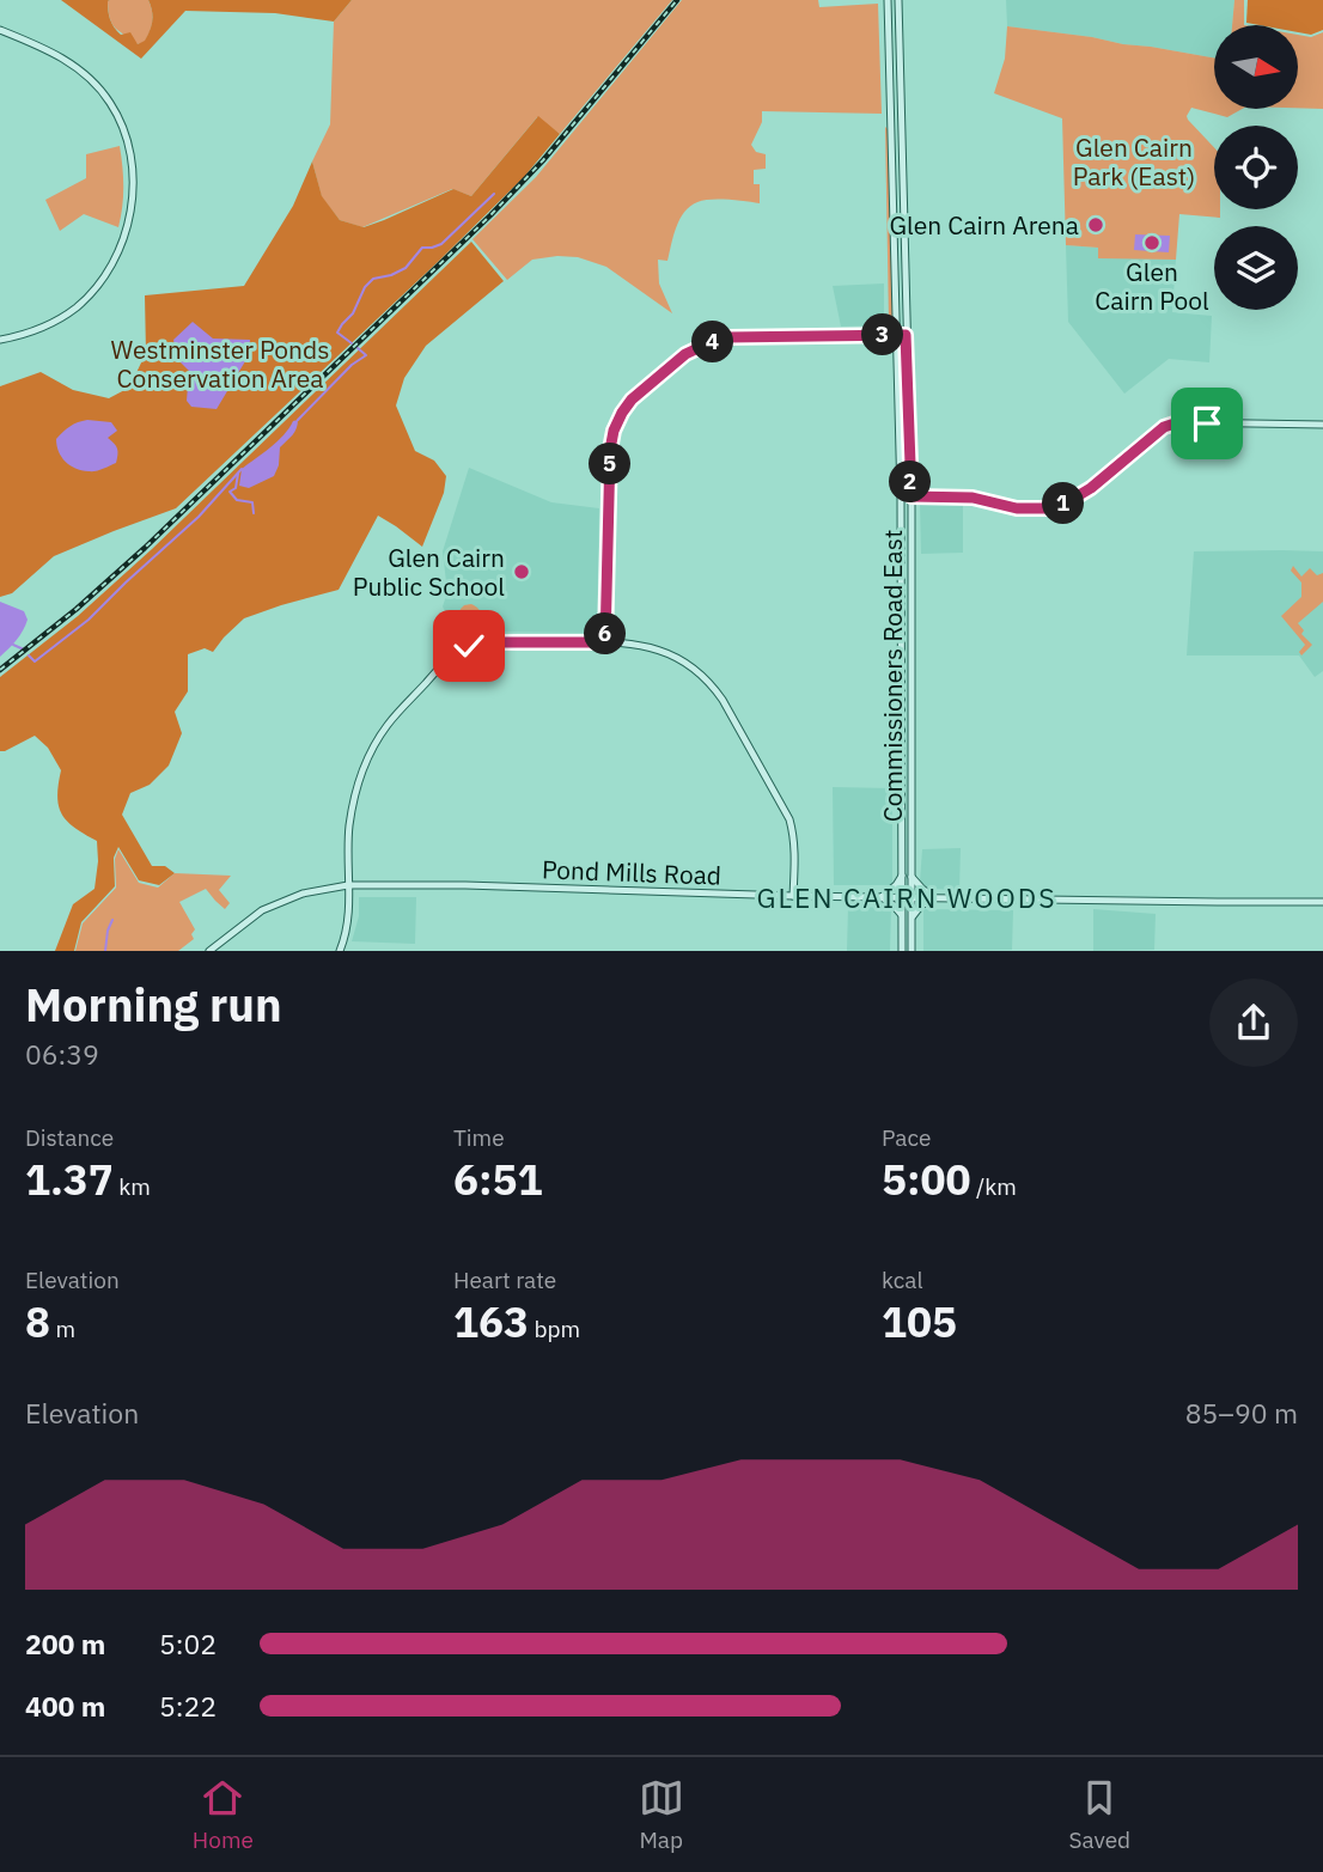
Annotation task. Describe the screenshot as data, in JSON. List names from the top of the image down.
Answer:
{
  "streets": {
    "main road": ["Commissioners Road East", "Pond Mills Road"]
  },
  "crossings": [
    ["Commissioners Road East", "Pond Mills Road"]
  ],
  "districts": ["GLEN CAIRN WOODS"],
  "parks": ["Glen Cairn Park (East)", "Westminster Ponds Conservation Area"],
  "places": ["Glen Cairn Arena", "Glen Cairn Pool", "Glen Cairn Public School"],
  "north": "right",
  "page": {
    "pins": [
      "3",
      "4",
      "5",
      "2",
      "1",
      "6"
    ],
    "heading": ["Morning run", "06:39"],
    "stats": [
      ["Distance", "1.37 km"],
      ["Time", "6:51"],
      ["Pace", "5:00 /km"],
      ["Elevation", "8 m"],
      ["Heart rate", "163 bpm"],
      ["kcal", "105"]
    ],
    "chart": ["Elevation", "85–90 m"],
    "list": [
      {
        "name": "200 m",
        "note": "5:02"
      },
      {
        "name": "400 m",
        "note": "5:22"
      }
    ],
    "tabs": ["Home", "Map", "Saved"]
  }
}
